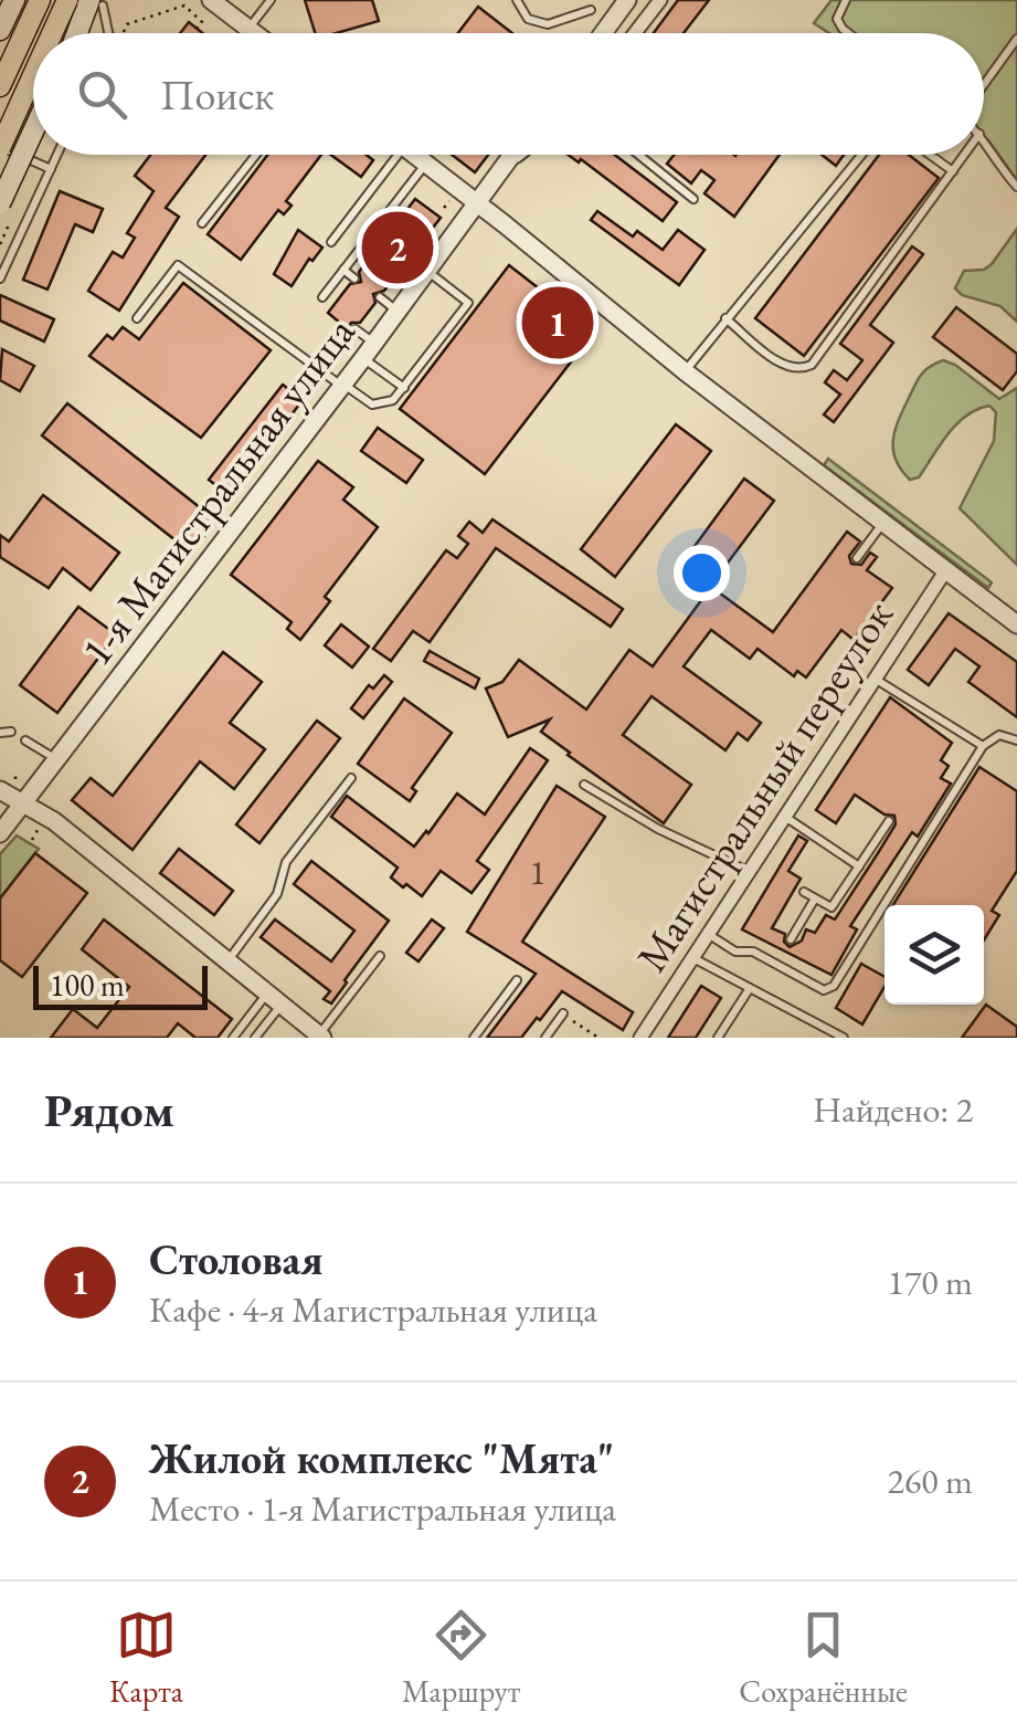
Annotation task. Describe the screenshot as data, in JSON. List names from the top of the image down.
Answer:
{
  "streets": {
    "street": ["1-я Магистральная улица", "Магистральный переулок"]
  },
  "house_numbers": ["1"],
  "scale_bar": "100 m",
  "page": {
    "search": "Поиск",
    "pins": ["2", "1"],
    "scale": "100 m",
    "heading": ["Рядом", "Найдено: 2"],
    "list": [
      {
        "mark": "1",
        "name": "Столовая",
        "note": "Кафе · 4-я Магистральная улица",
        "value": "170 m"
      },
      {
        "mark": "2",
        "name": "Жилой комплекс \"Мята\"",
        "note": "Место · 1-я Магистральная улица",
        "value": "260 m"
      }
    ],
    "nav": ["Карта", "Маршрут", "Сохранённые"]
  }
}
